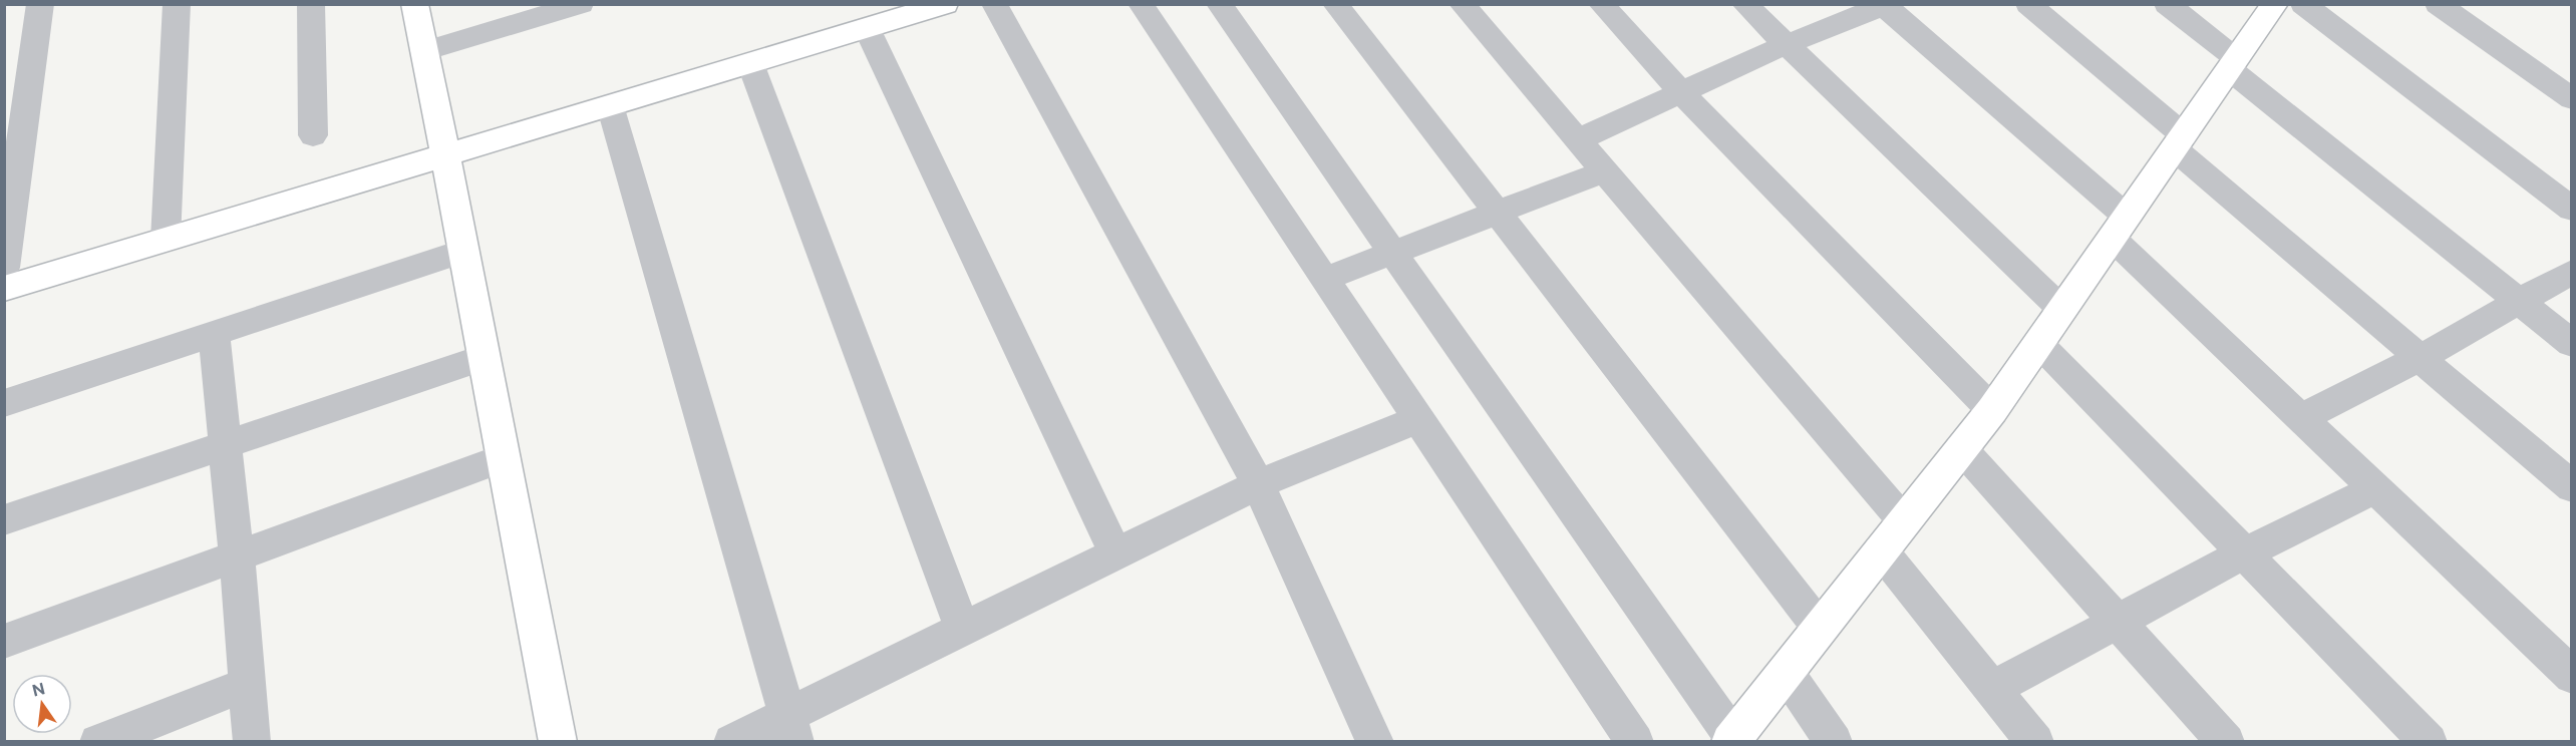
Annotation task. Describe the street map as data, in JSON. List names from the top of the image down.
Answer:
{
  "north": "top"
}
